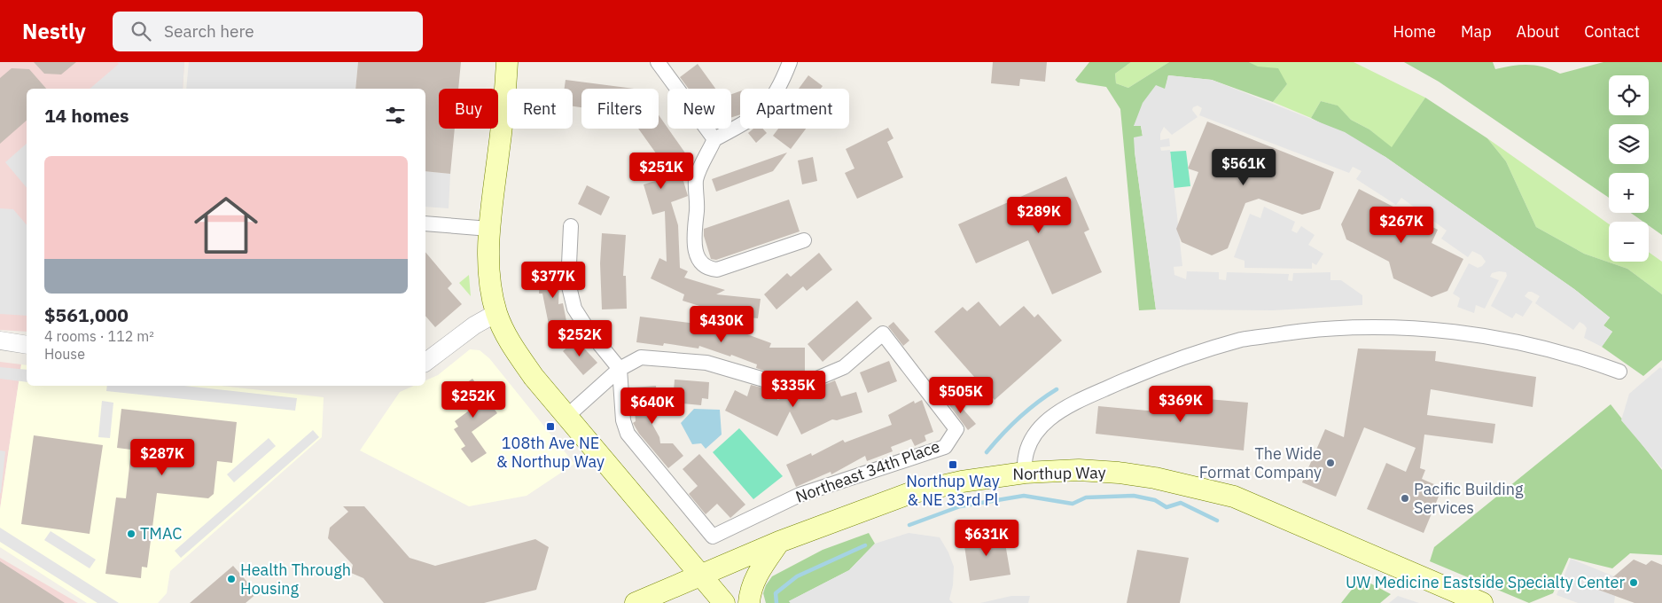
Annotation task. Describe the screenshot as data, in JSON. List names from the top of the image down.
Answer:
{
  "streets": {
    "main road": ["Northup Way"],
    "street": ["Northeast 34th Place"]
  },
  "places": {
    "transit": ["108th Ave NE & Northup Way", "Northup Way & NE 33rd Pl"],
    "other": [
      "The Wide Format Company",
      "Pacific Building Services",
      "TMAC",
      "Health Through Housing",
      "UW Medicine Eastside Specialty Center"
    ]
  },
  "page": {
    "header": "Nestly",
    "search": "Search here",
    "nav": [
      "Home",
      "Map",
      "About",
      "Contact"
    ],
    "map_buttons": ["+", "−"],
    "chip": [
      "Buy",
      "Rent",
      "Filters",
      "New",
      "Apartment"
    ],
    "heading": "14 homes",
    "list": [
      {
        "name": "$561,000",
        "note": "4 rooms · 112 m² · House"
      }
    ],
    "price": [
      "$561K",
      "$251K",
      "$289K",
      "$267K",
      "$377K",
      "$430K",
      "$252K",
      "$335K",
      "$505K",
      "$252K",
      "$369K",
      "$640K",
      "$287K",
      "$631K"
    ]
  }
}
